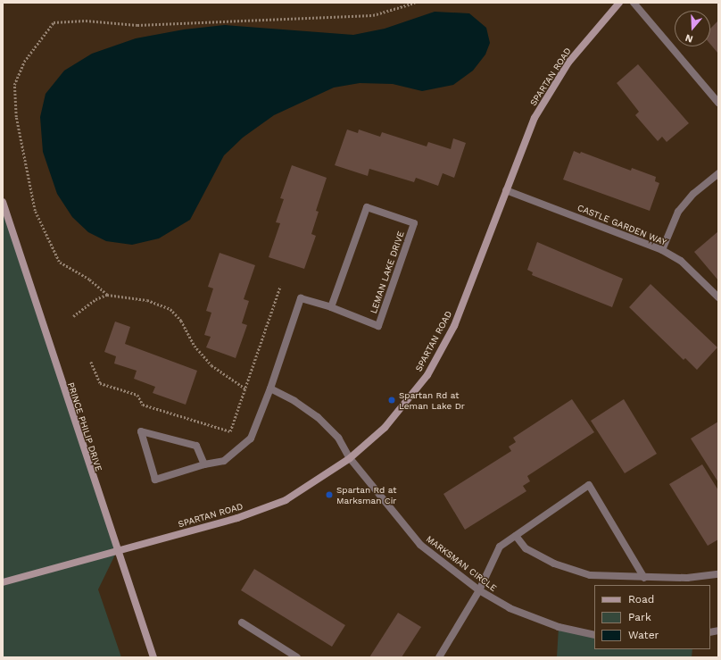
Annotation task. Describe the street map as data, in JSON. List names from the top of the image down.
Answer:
{
  "streets": {
    "street": [
      "SPARTAN ROAD",
      "CASTLE GARDEN WAY",
      "LEMAN LAKE DRIVE",
      "PRINCE PHILIP DRIVE",
      "MARKSMAN CIRCLE"
    ]
  },
  "crossings": [
    ["SPARTAN ROAD", "CASTLE GARDEN WAY"],
    ["SPARTAN ROAD", "PRINCE PHILIP DRIVE"],
    ["SPARTAN ROAD", "MARKSMAN CIRCLE"]
  ],
  "places": ["Spartan Rd at Leman Lake Dr", "Spartan Rd at Marksman Cir"],
  "legend": ["Road", "Park", "Water"],
  "north": "bottom"
}
